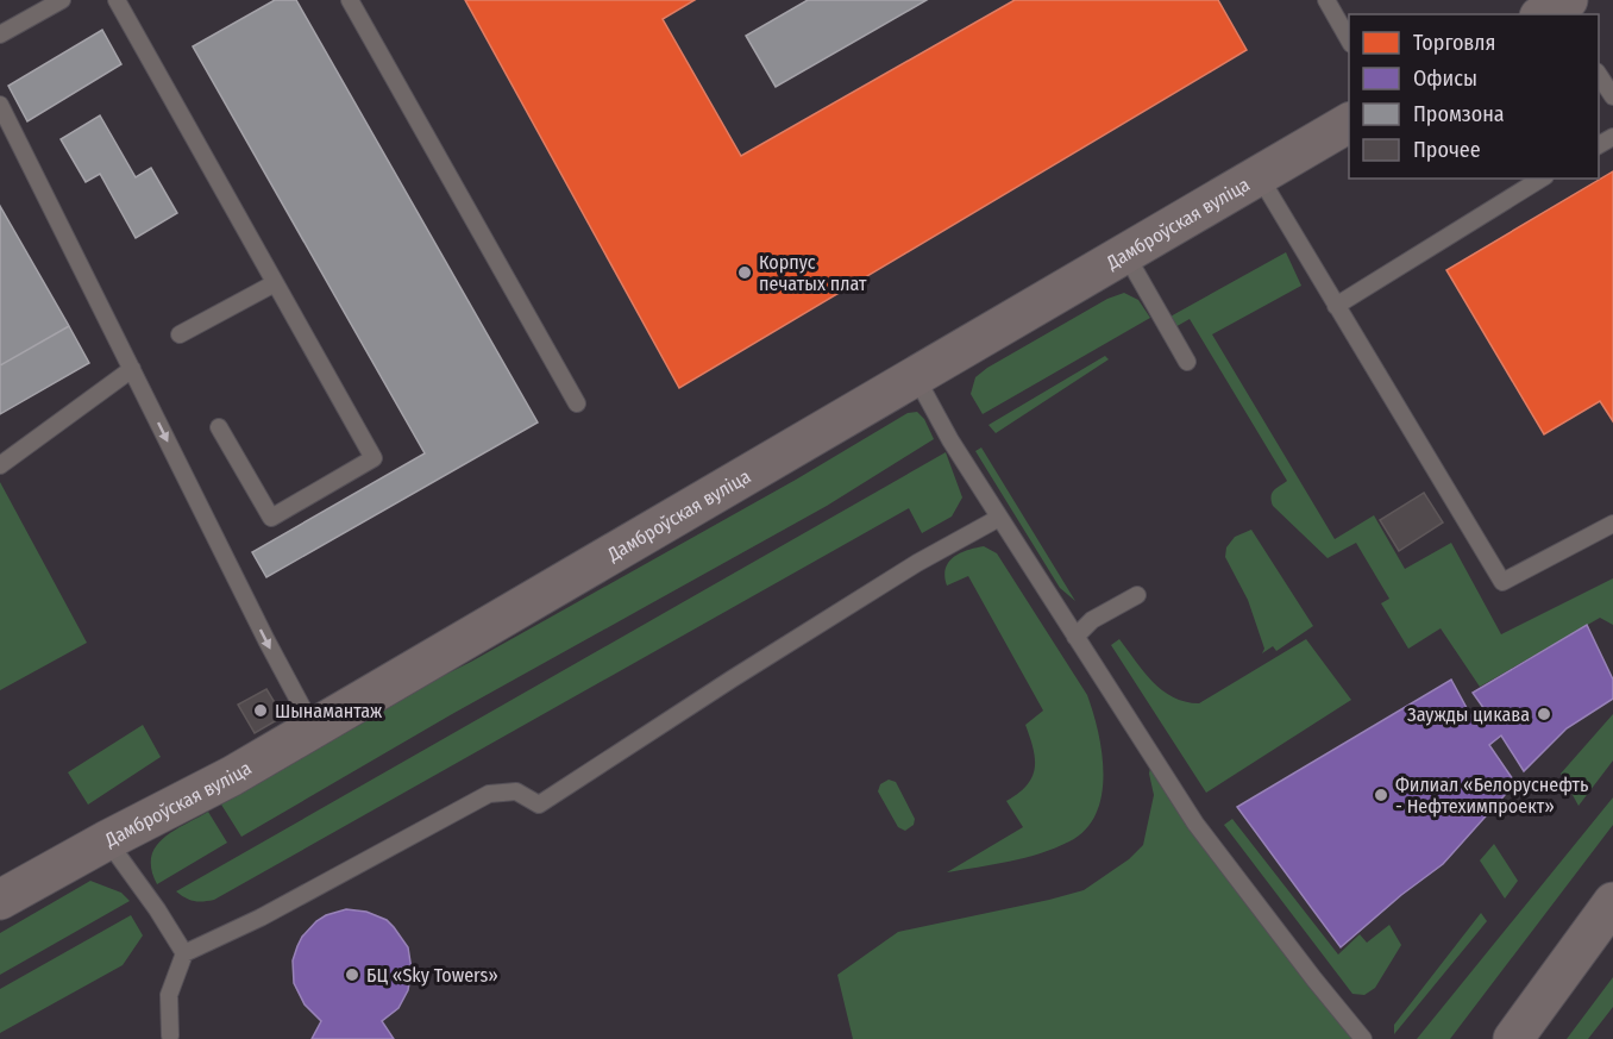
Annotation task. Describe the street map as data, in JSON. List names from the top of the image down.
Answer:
{
  "streets": {
    "street": ["Дамброўская вуліца"]
  },
  "places": [
    "Корпус печатых плат",
    "Шынамантаж",
    "Заужды цикава",
    "Филиал «Белоруснефть - Нефтехимпроект»",
    "БЦ «Sky Towers»"
  ],
  "legend": [
    "Торговля",
    "Офисы",
    "Промзона",
    "Прочее"
  ]
}
